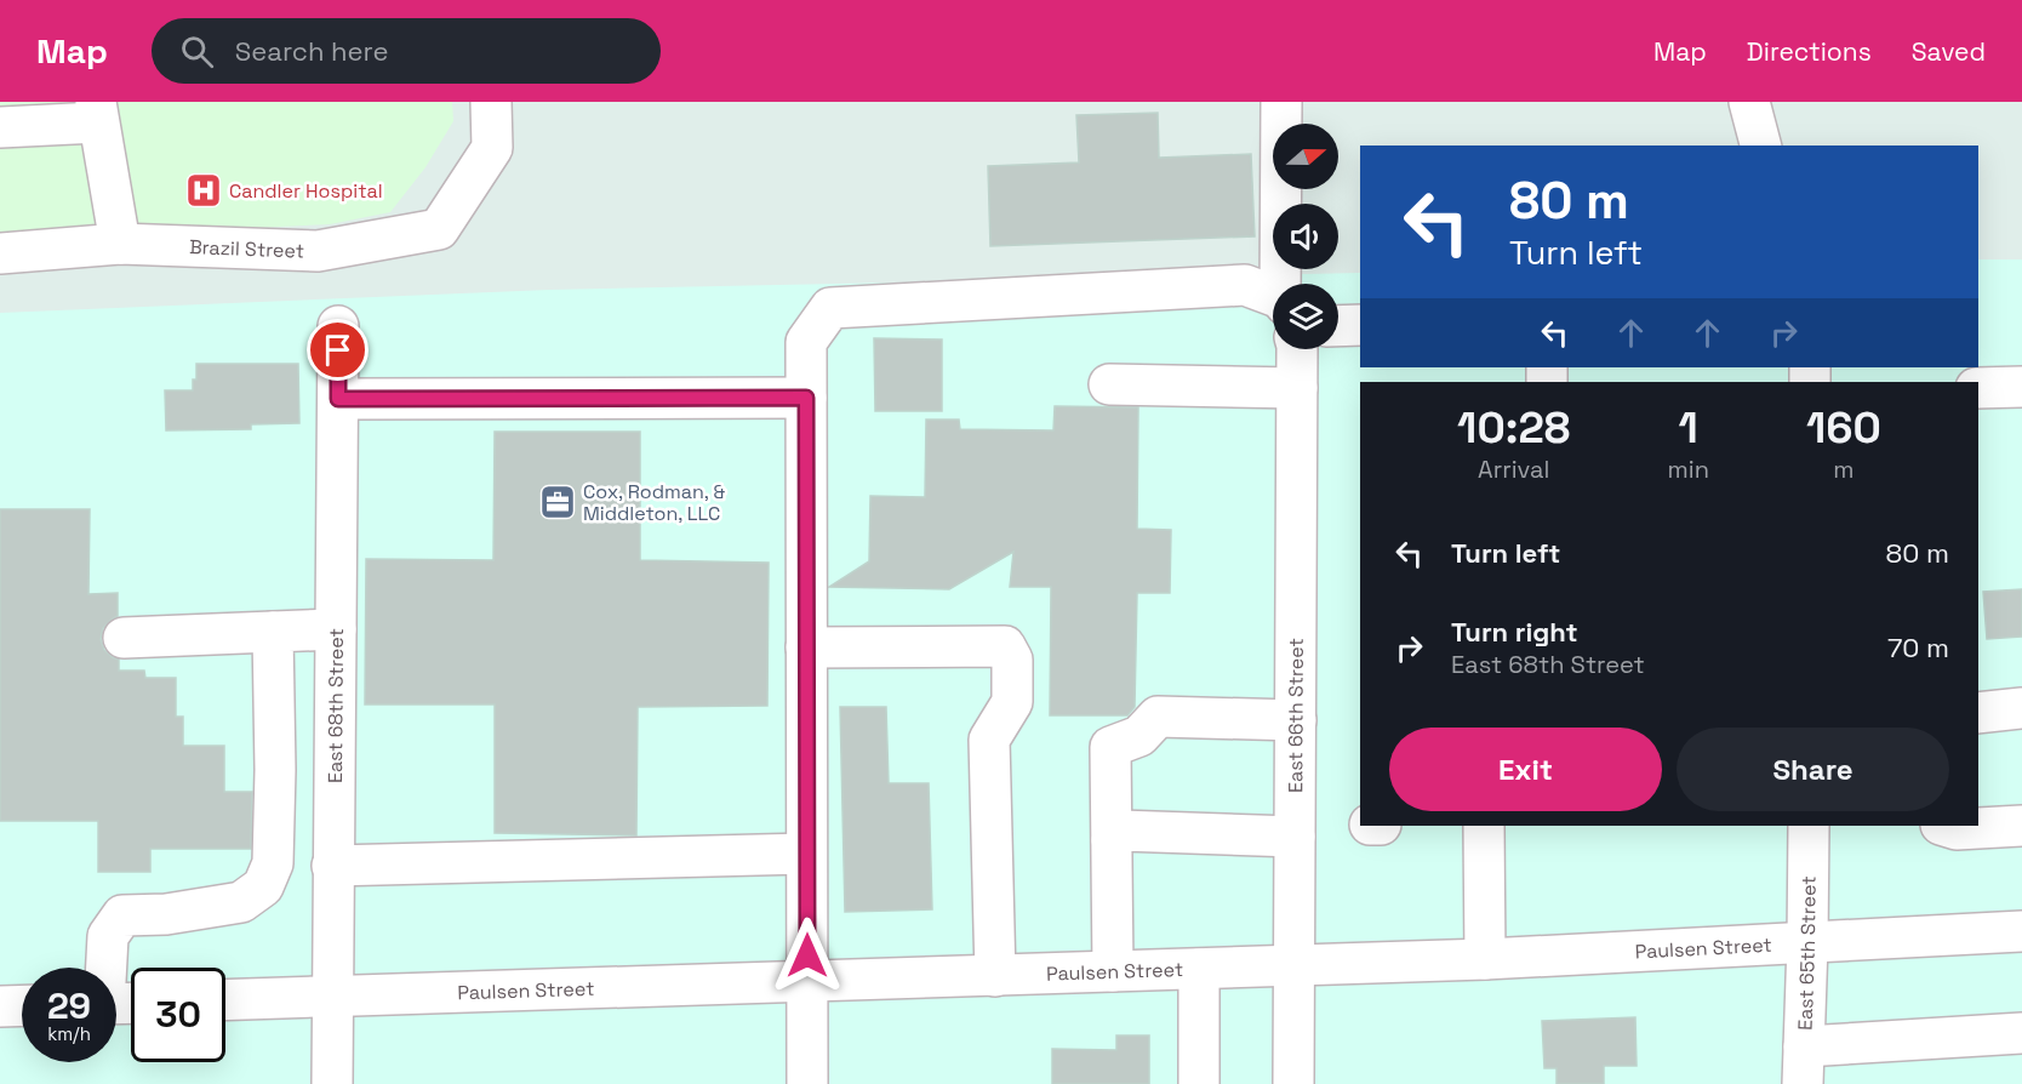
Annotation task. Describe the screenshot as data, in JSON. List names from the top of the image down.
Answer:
{
  "streets": {
    "street": [
      "Brazil Street",
      "East 68th Street",
      "East 66th Street",
      "Paulsen Street",
      "East 65th Street"
    ]
  },
  "crossings": [
    ["East 68th Street", "Paulsen Street"],
    ["East 66th Street", "Paulsen Street"],
    ["Paulsen Street", "East 65th Street"]
  ],
  "places": {
    "hospital": ["Candler Hospital"],
    "office": ["Cox, Rodman, & Middleton, LLC"]
  },
  "north": "right",
  "page": {
    "header": "Map",
    "search": "Search here",
    "nav": ["Map", "Directions", "Saved"],
    "turn": ["80 m", "Turn left"],
    "eta": [
      "10:28",
      "Arrival",
      "1",
      "min",
      "160",
      "m"
    ],
    "list": [
      {
        "name": "Turn left",
        "value": "80 m"
      },
      {
        "name": "Turn right",
        "note": "East 68th Street",
        "value": "70 m"
      }
    ],
    "buttons": ["Exit", "Share"],
    "speed": "29 km/h",
    "limit": "30"
  }
}
